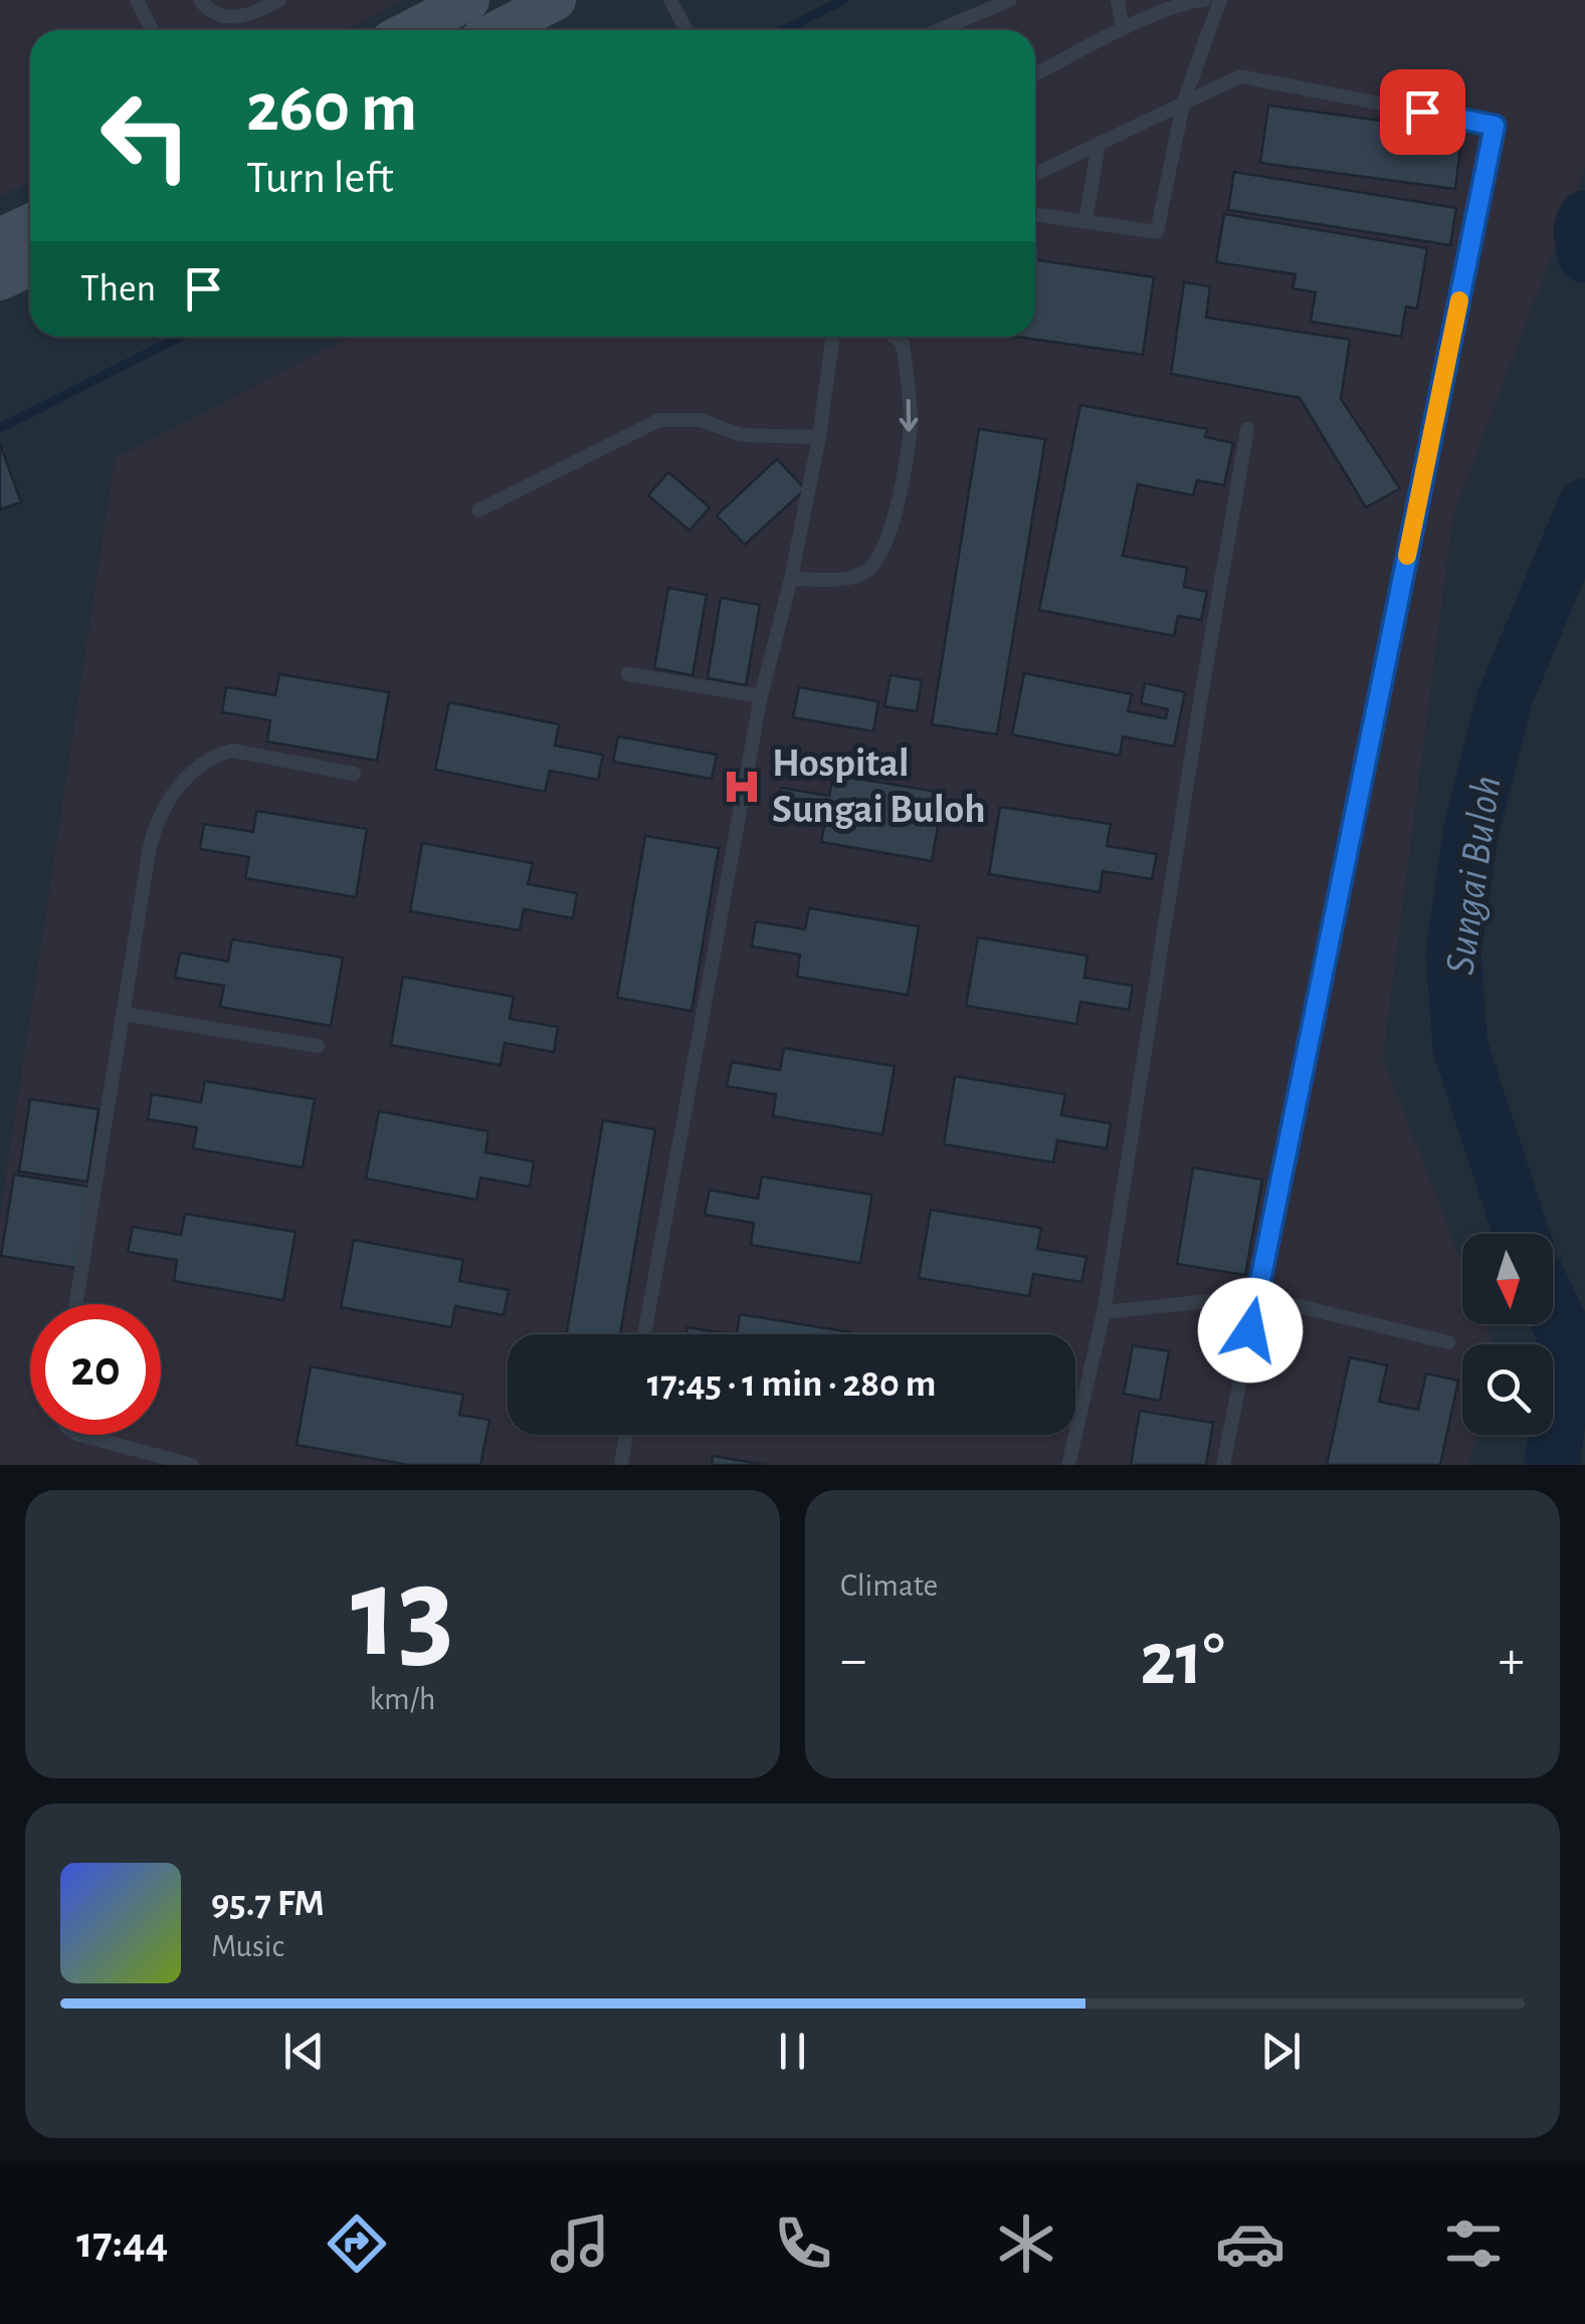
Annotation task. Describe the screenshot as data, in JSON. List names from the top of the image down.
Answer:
{
  "water": ["Sungai Buloh"],
  "places": {
    "hospital": ["Hospital Sungai Buloh"]
  },
  "north": "bottom",
  "page": {
    "turn": ["260 m", "Turn left"],
    "then": "Then",
    "limit": "20",
    "trip": "17:45 · 1 min · 280 m",
    "tile": [
      ["13", "km/h"],
      "Climate"
    ],
    "heat": ["−", "21°", "+"],
    "song": ["95.7 FM", "Music"],
    "tabs": "17:44"
  }
}
